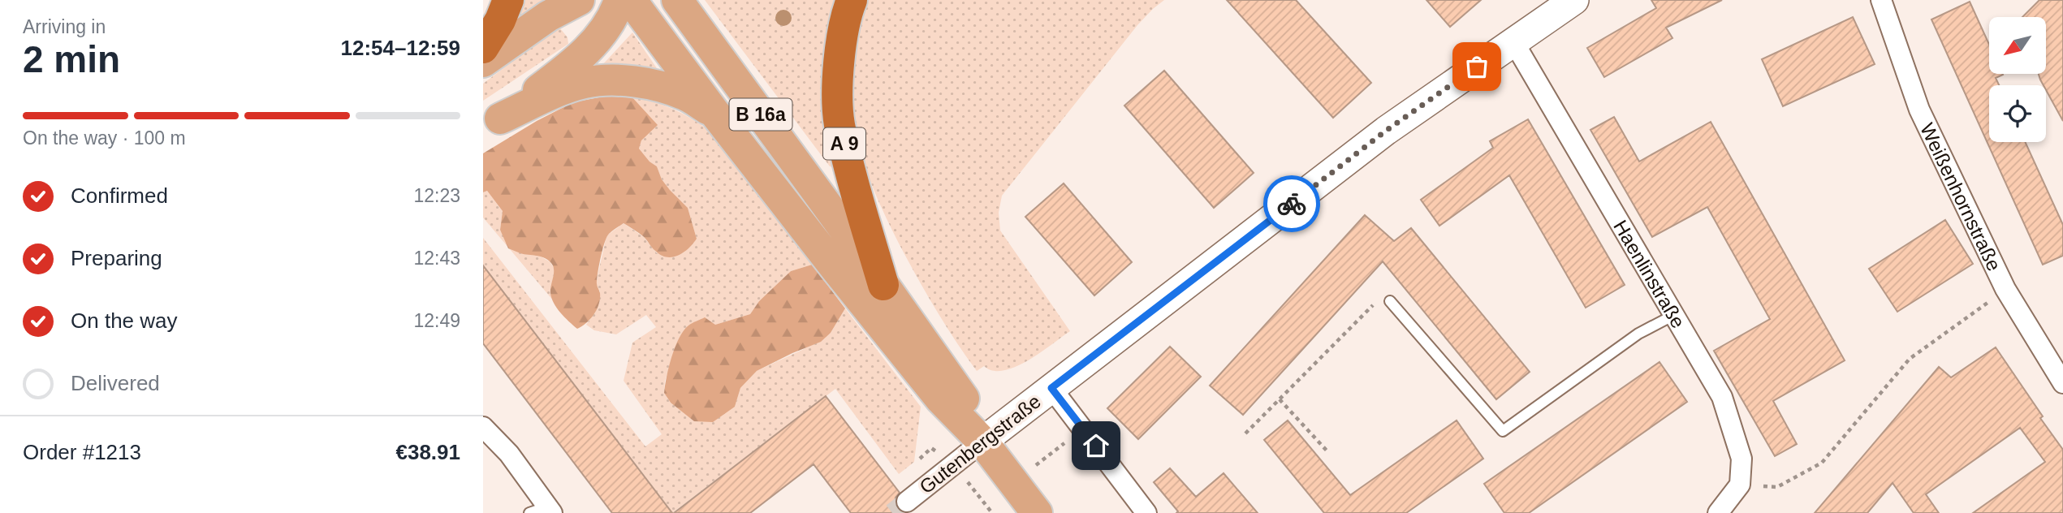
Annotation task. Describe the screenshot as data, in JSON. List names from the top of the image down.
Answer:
{
  "streets": {
    "highway": ["A 9"],
    "main road": ["B 16a"],
    "street": ["Weißenhornstraße", "Haenlinstraße", "Gutenbergstraße"]
  },
  "crossings": [
    ["B 16a", "A 9"],
    ["B 16a", "Gutenbergstraße"],
    ["Haenlinstraße", "Gutenbergstraße"]
  ],
  "north": "bottom left",
  "page": {
    "heading": ["2 min", "Arriving in", "12:54–12:59"],
    "panel": ["Order #1213", "€38.91"],
    "bar": "On the way · 100 m",
    "list": [
      ["Confirmed", "12:23"],
      ["Preparing", "12:43"],
      ["On the way", "12:49"],
      "Delivered"
    ]
  }
}
